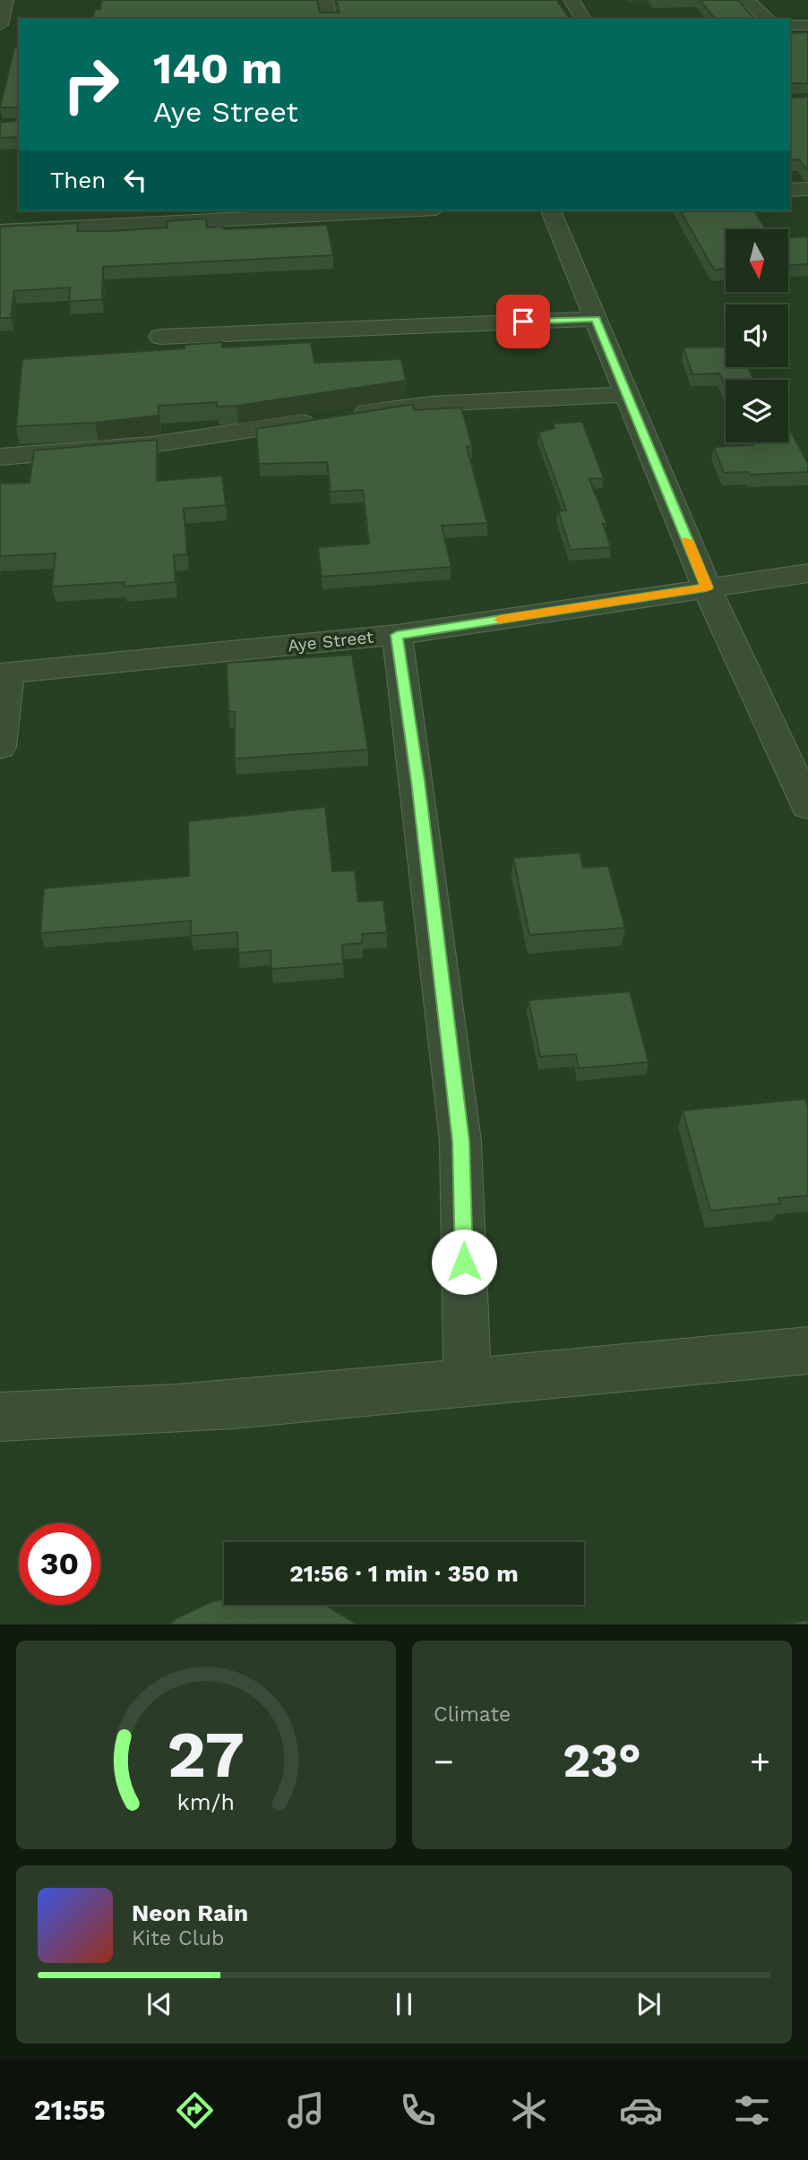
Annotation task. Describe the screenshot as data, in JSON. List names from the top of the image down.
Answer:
{
  "streets": {
    "street": ["Aye Street"]
  },
  "north": "bottom",
  "page": {
    "turn": ["140 m", "Aye Street"],
    "then": "Then",
    "limit": "30",
    "trip": "21:56 · 1 min · 350 m",
    "tile": "Climate",
    "heat": ["−", "23°", "+"],
    "song": ["Neon Rain", "Kite Club"],
    "tabs": "21:55",
    "gauge": ["27", "km/h"]
  }
}
